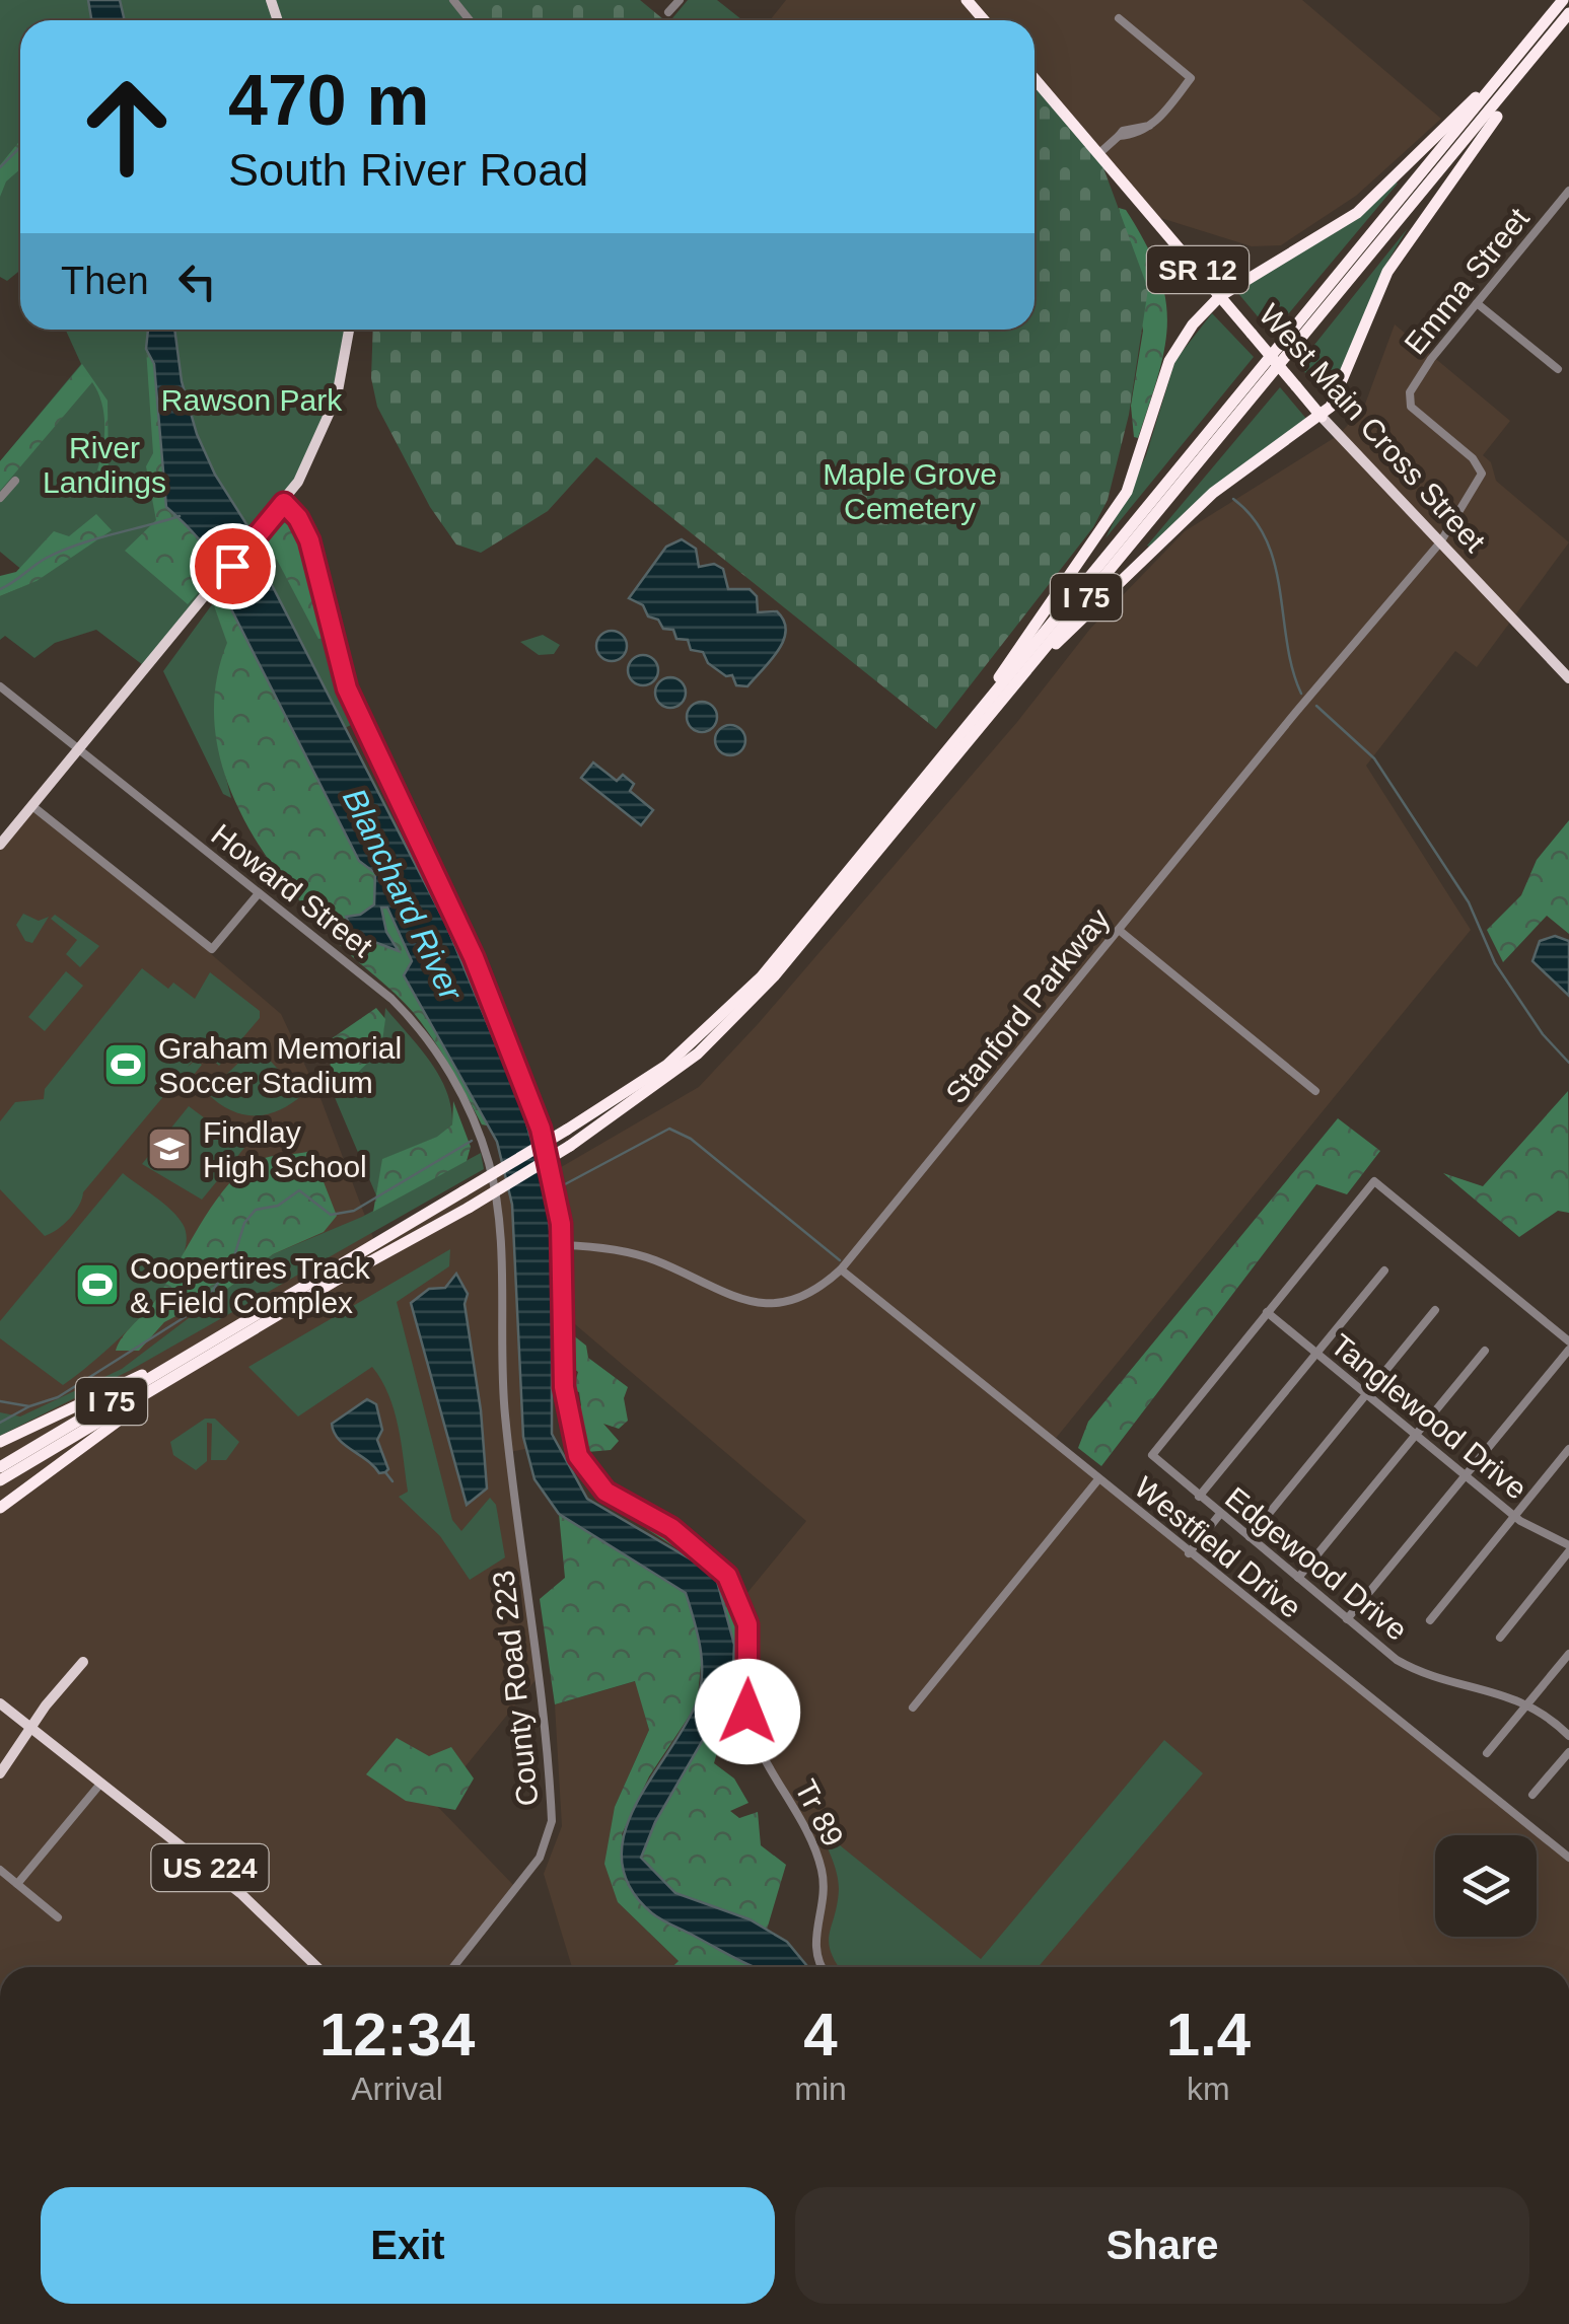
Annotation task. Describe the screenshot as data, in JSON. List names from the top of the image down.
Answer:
{
  "streets": {
    "highway": ["SR 12", "West Main Cross Street", "I 75"],
    "main road": ["US 224"],
    "street": [
      "Emma Street",
      "Howard Street",
      "Stanford Parkway",
      "Tanglewood Drive",
      "Westfield Drive",
      "Edgewood Drive",
      "County Road 223",
      "Tr 89"
    ]
  },
  "crossings": [
    ["Emma Street", "West Main Cross Street"],
    ["Emma Street", "Stanford Parkway"],
    ["West Main Cross Street", "Stanford Parkway"],
    ["Howard Street", "County Road 223"],
    ["Stanford Parkway", "Westfield Drive"],
    ["Stanford Parkway", "Tr 89"],
    ["Tanglewood Drive", "Edgewood Drive"]
  ],
  "water": ["Blanchard River"],
  "parks": ["Rawson Park", "River Landings", "Maple Grove Cemetery"],
  "places": {
    "sports": ["Graham Memorial Soccer Stadium", "Coopertires Track & Field Complex"],
    "school or university": ["Findlay High School"]
  },
  "page": {
    "turn": ["470 m", "South River Road"],
    "then": "Then",
    "eta": [
      "12:34",
      "Arrival",
      "4",
      "min",
      "1.4",
      "km"
    ],
    "buttons": ["Exit", "Share"]
  }
}
